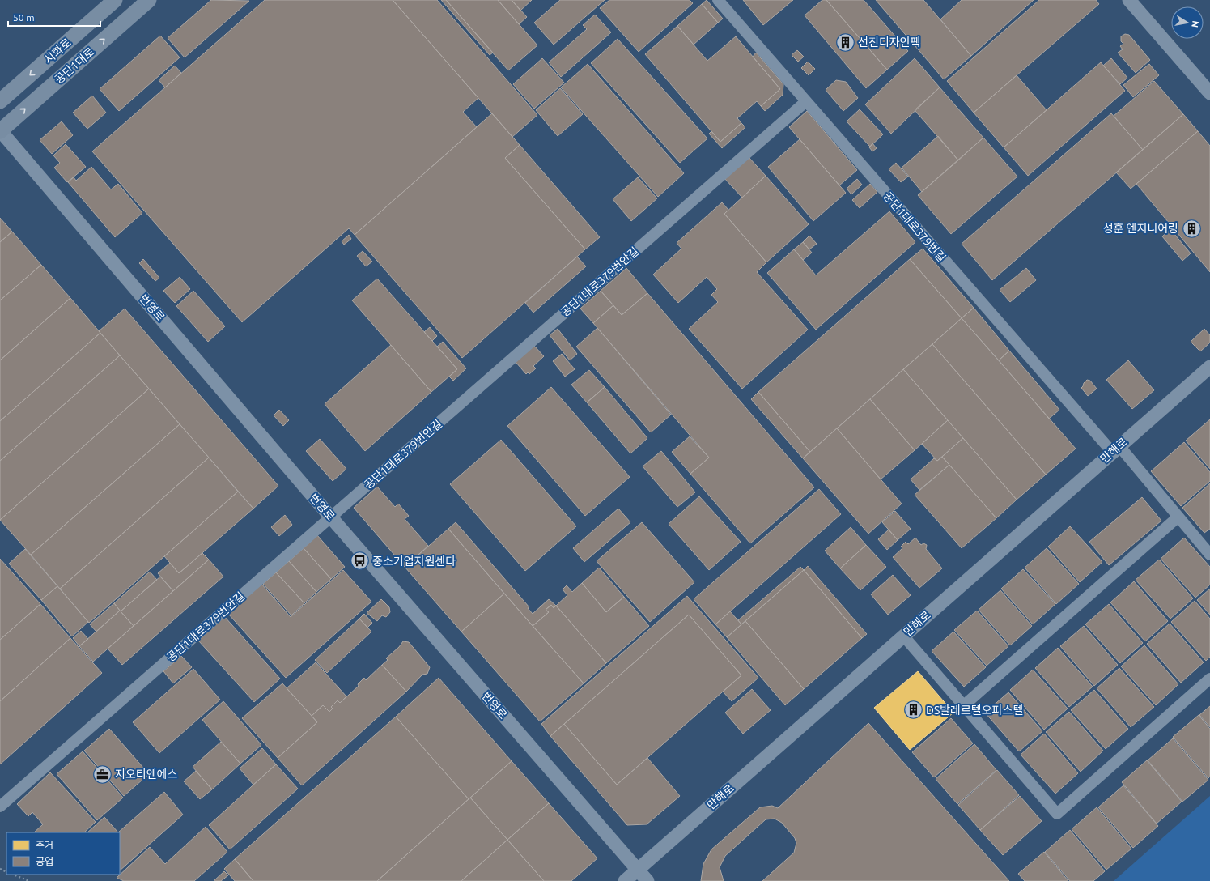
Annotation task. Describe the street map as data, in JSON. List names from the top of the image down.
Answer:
{
  "streets": {
    "main road": ["시화로", "공단1대로"],
    "street": [
      "공단1대로379번길",
      "공단1대로379번안길",
      "번영로",
      "만해로"
    ]
  },
  "crossings": [
    ["공단1대로", "번영로"],
    ["공단1대로379번길", "공단1대로379번안길"],
    ["공단1대로379번길", "만해로"],
    ["공단1대로379번안길", "번영로"],
    ["번영로", "만해로"]
  ],
  "one_way": ["시화로", "공단1대로"],
  "places": {
    "building": ["선진디자인팩", "성훈 엔지니어링", "DS발레르텔오피스텔"],
    "bus stop": ["중소기업지원센타"],
    "office": ["지오티엔에스"]
  },
  "legend": ["주거", "공업"],
  "scale_bar": "50 m",
  "north": "right"
}
